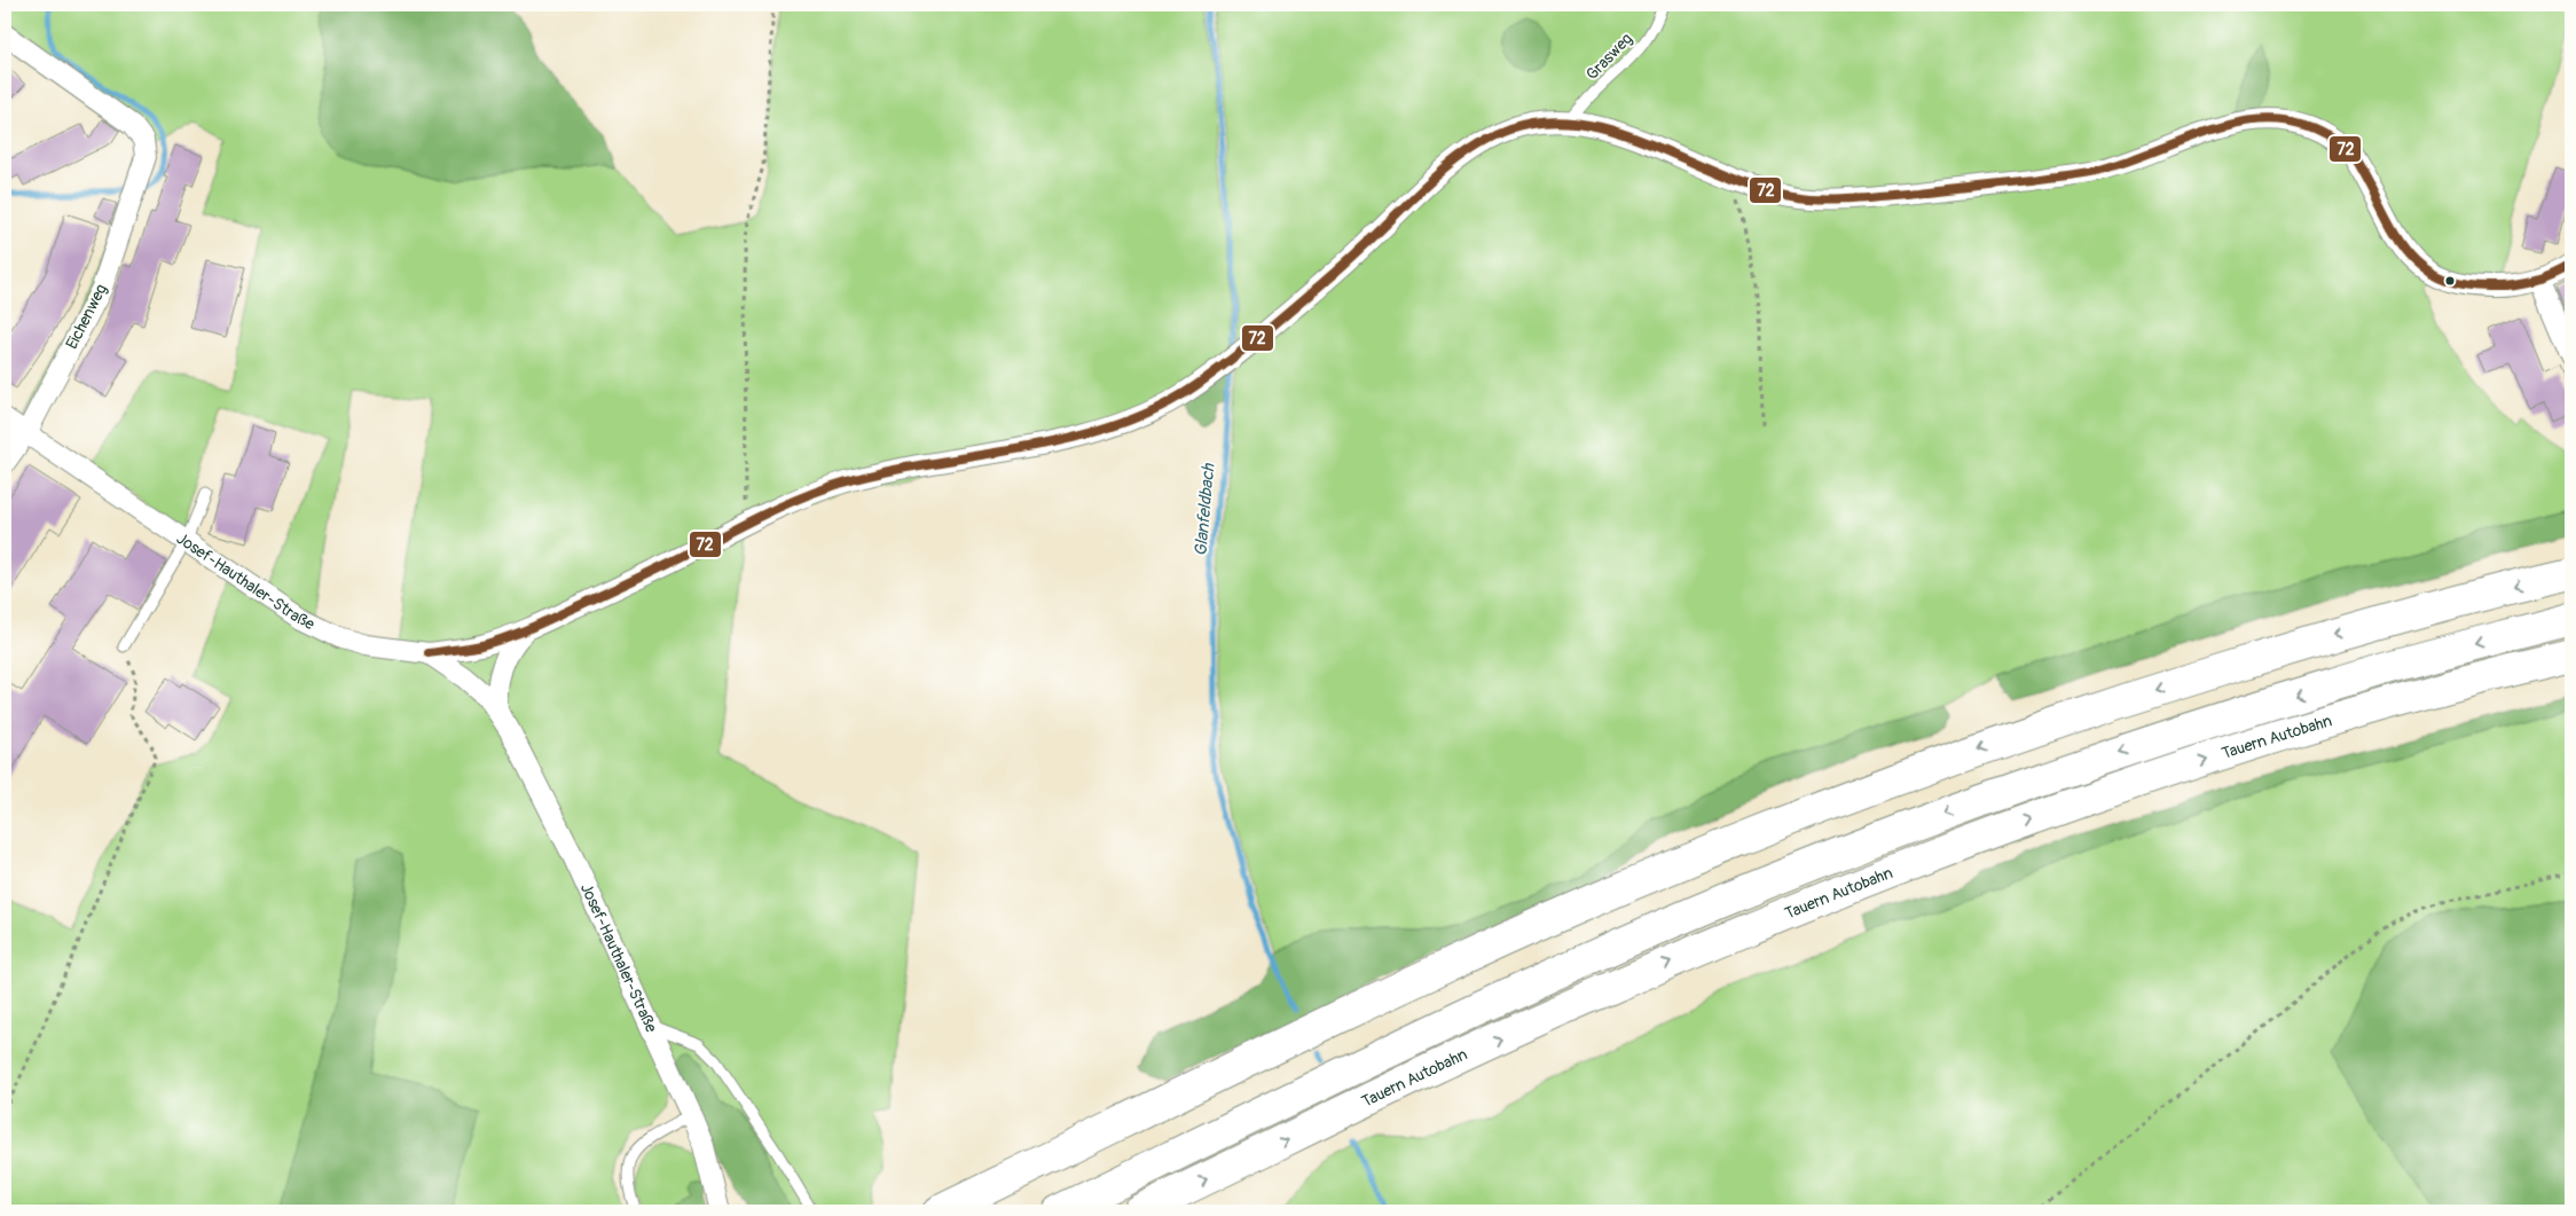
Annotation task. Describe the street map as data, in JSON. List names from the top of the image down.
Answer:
{
  "streets": {
    "highway": ["Tauern Autobahn"],
    "street": ["Eichenweg", "Josef-Hauthaler-Straße"],
    "lane": ["Grasweg"]
  },
  "crossings": [
    ["Eichenweg", "Josef-Hauthaler-Straße"]
  ],
  "water": ["Glanfeldbach"],
  "lines": ["transit line 72"]
}
